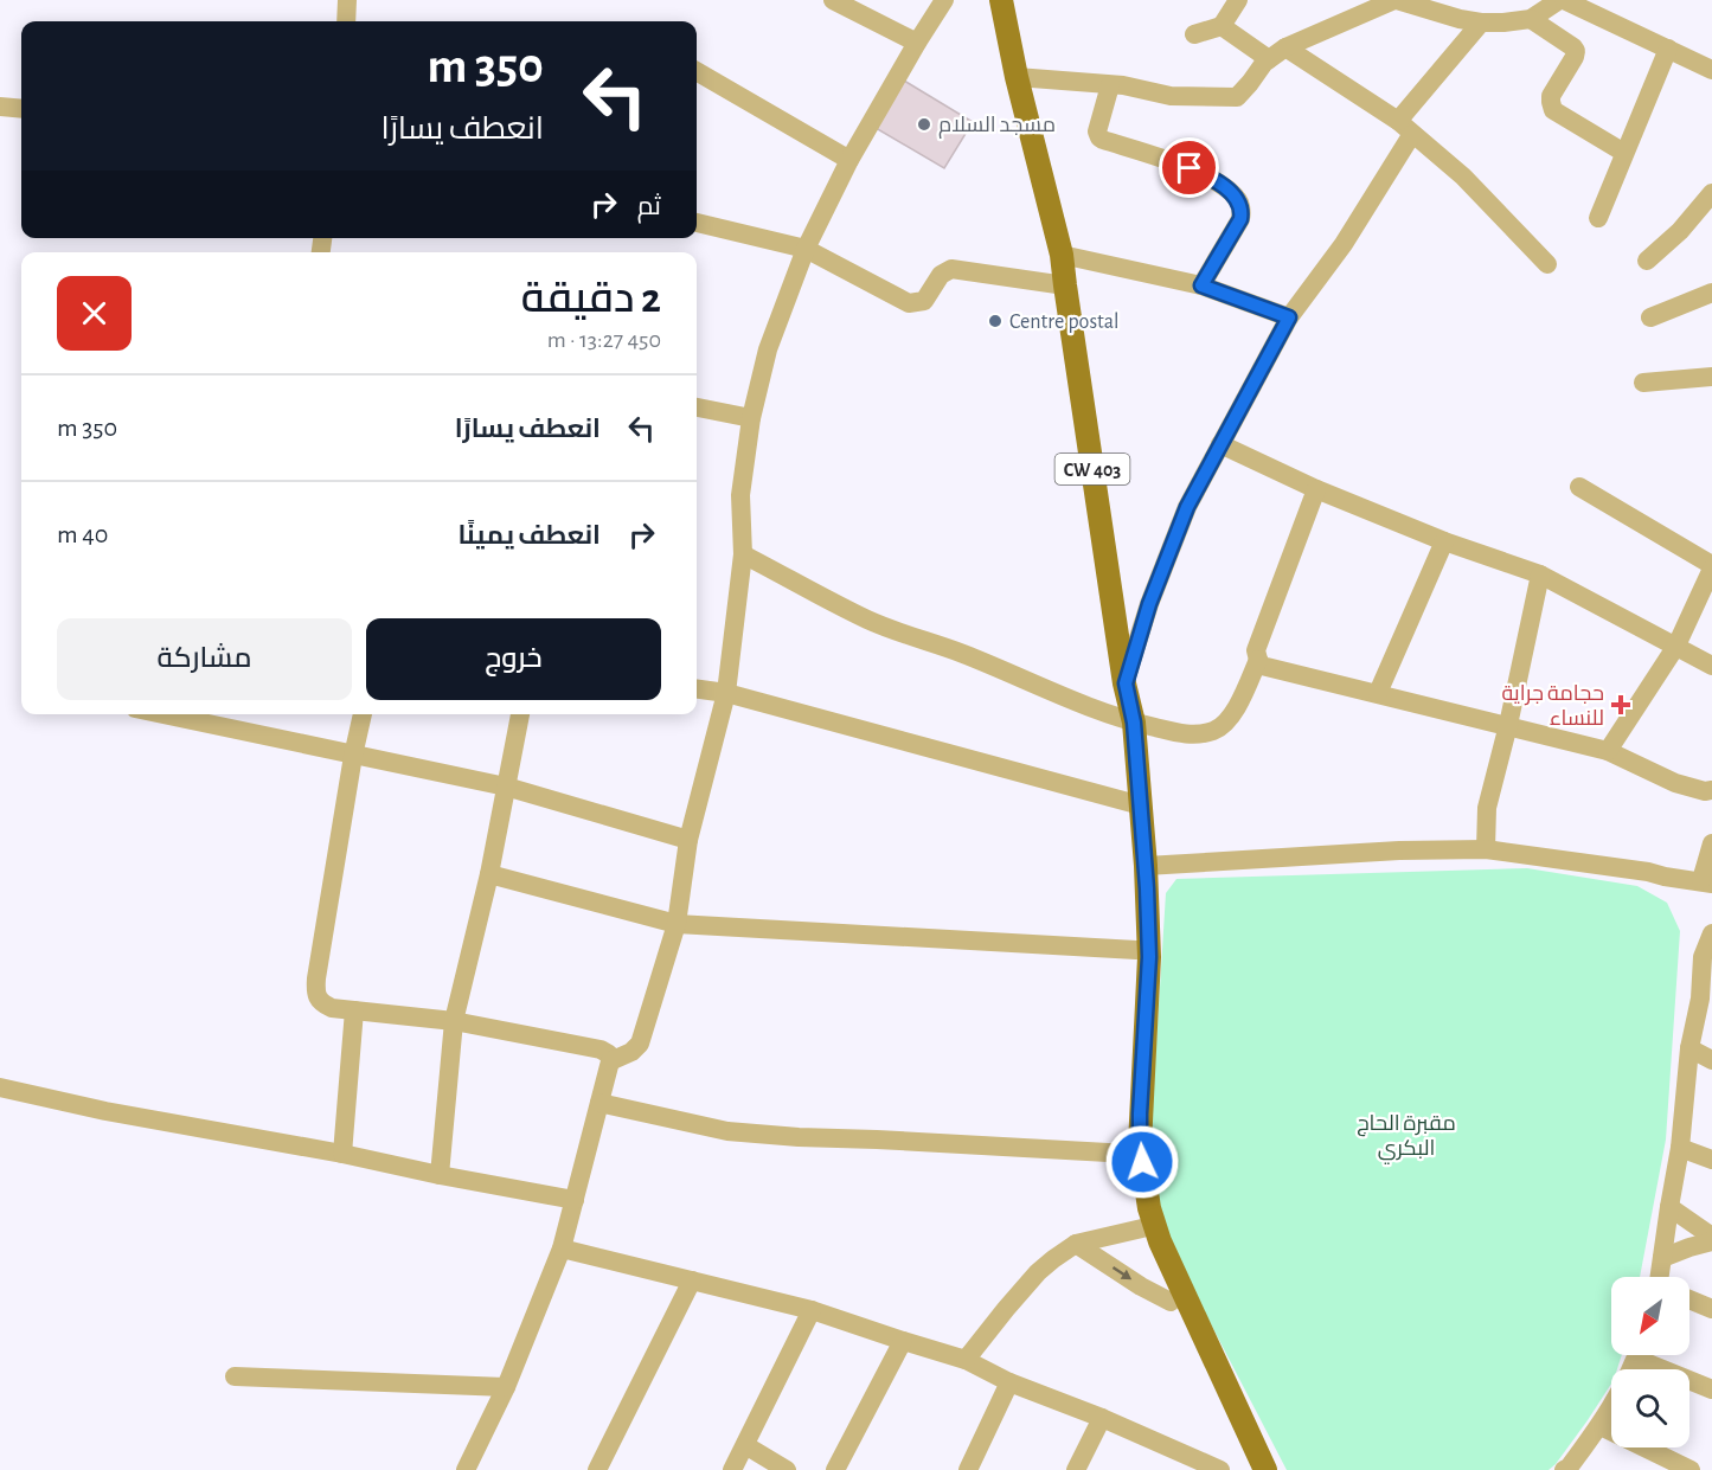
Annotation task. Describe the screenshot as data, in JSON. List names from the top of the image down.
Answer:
{
  "streets": {
    "main road": ["CW 403"]
  },
  "parks": ["مقبرة الحاج البكري"],
  "places": {
    "other": ["مسجد السلام", "Centre postal"],
    "health": ["حجامة جراية للنساء"]
  },
  "north": "bottom left",
  "page": {
    "turn": ["350 m", "انعطف يسارًا"],
    "then": "ثم",
    "heading": ["2 دقيقة", "450 m · 13:27"],
    "list": [
      {
        "name": "انعطف يسارًا",
        "value": "350 m"
      },
      {
        "name": "انعطف يمينًا",
        "value": "40 m"
      }
    ],
    "buttons": ["خروج", "مشاركة"]
  }
}
